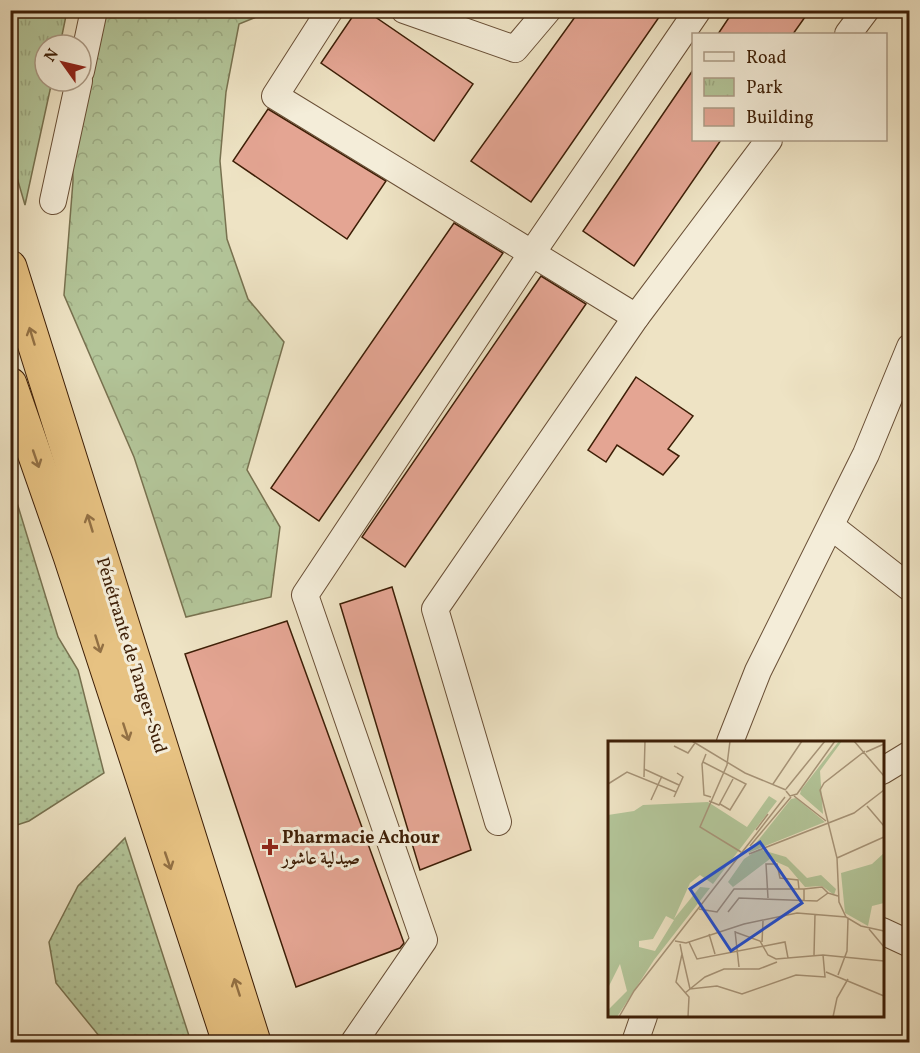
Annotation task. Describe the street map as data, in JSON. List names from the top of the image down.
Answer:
{
  "streets": {
    "highway": ["Pénétrante de Tanger-Sud"]
  },
  "places": {
    "health": ["Pharmacie Achour صيدلية عاشور"]
  },
  "legend": ["Road", "Park", "Building"],
  "north": "top left"
}
